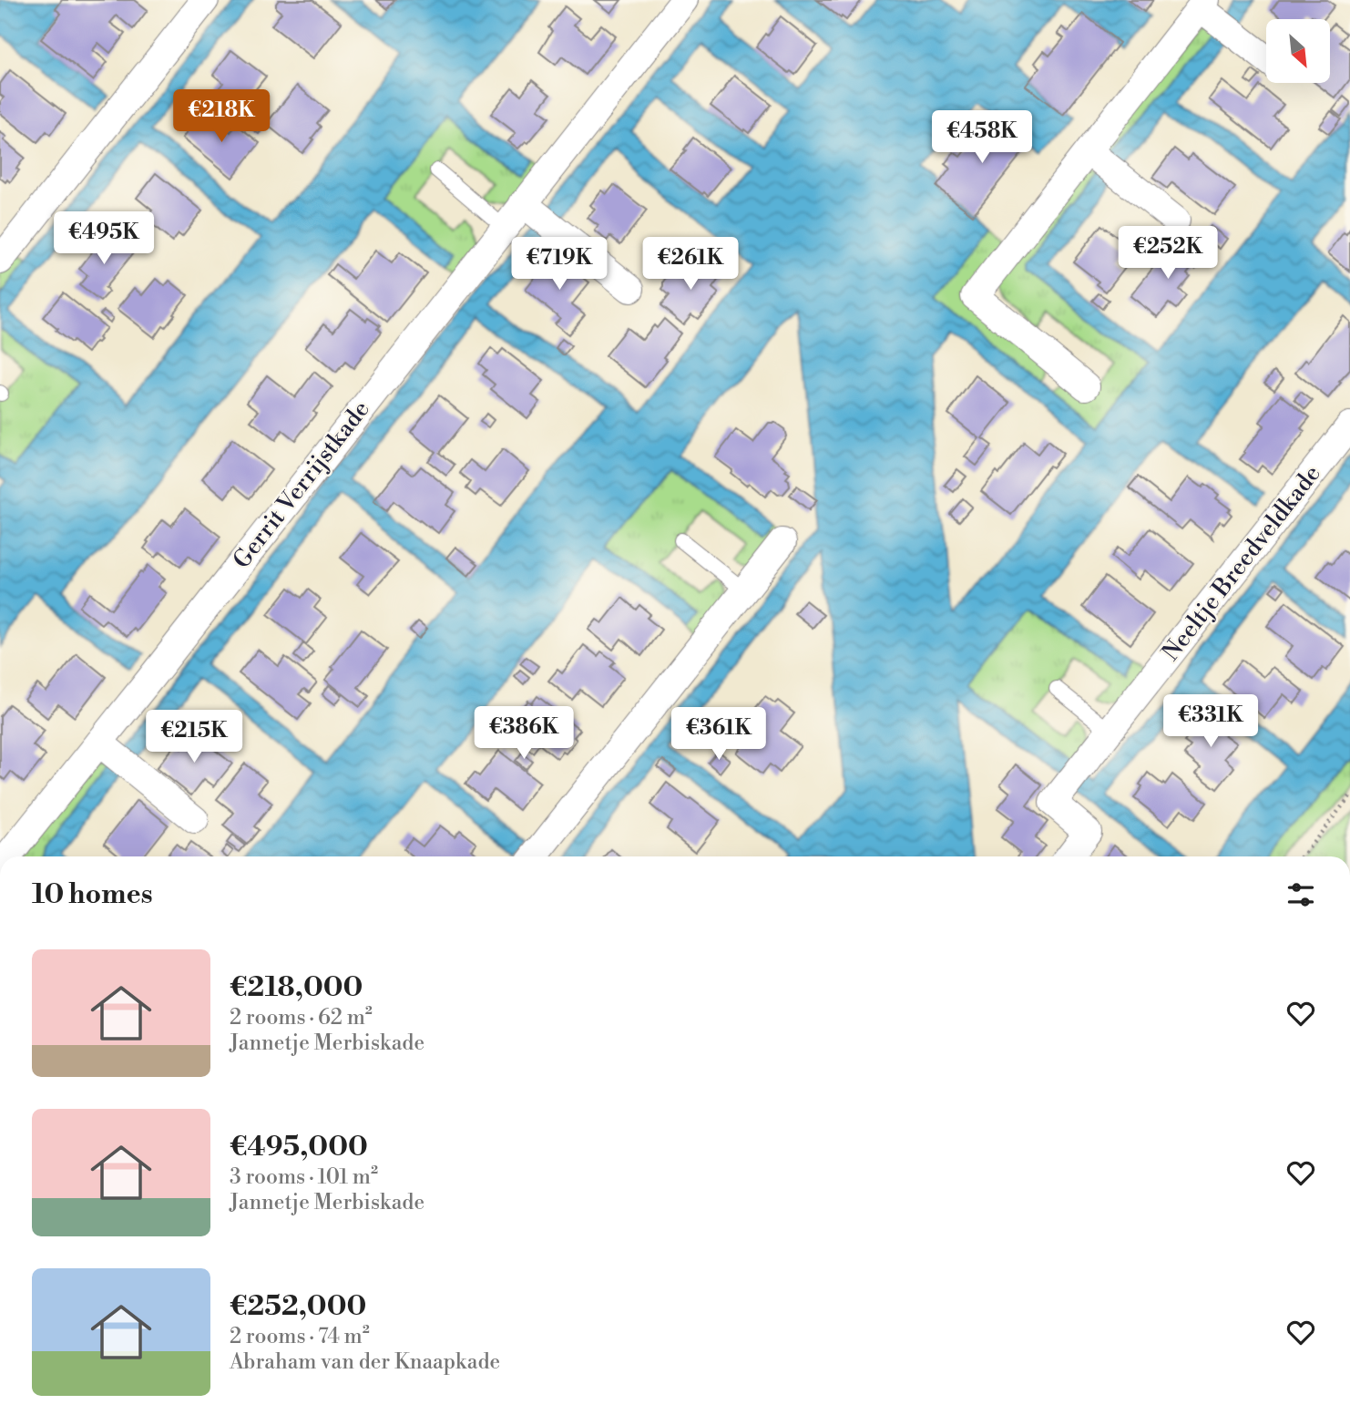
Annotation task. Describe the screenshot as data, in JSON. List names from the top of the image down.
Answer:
{
  "streets": {
    "street": ["Gerrit Verrijstkade", "Neeltje Breedveldkade"]
  },
  "north": "bottom right",
  "page": {
    "price": [
      "€218K",
      "€458K",
      "€495K",
      "€252K",
      "€719K",
      "€261K",
      "€331K",
      "€386K",
      "€361K",
      "€215K"
    ],
    "heading": "10 homes",
    "list": [
      {
        "name": "€218,000",
        "note": "2 rooms · 62 m² · Jannetje Merbiskade"
      },
      {
        "name": "€495,000",
        "note": "3 rooms · 101 m² · Jannetje Merbiskade"
      },
      {
        "name": "€252,000",
        "note": "2 rooms · 74 m² · Abraham van der Knaapkade"
      }
    ]
  }
}
